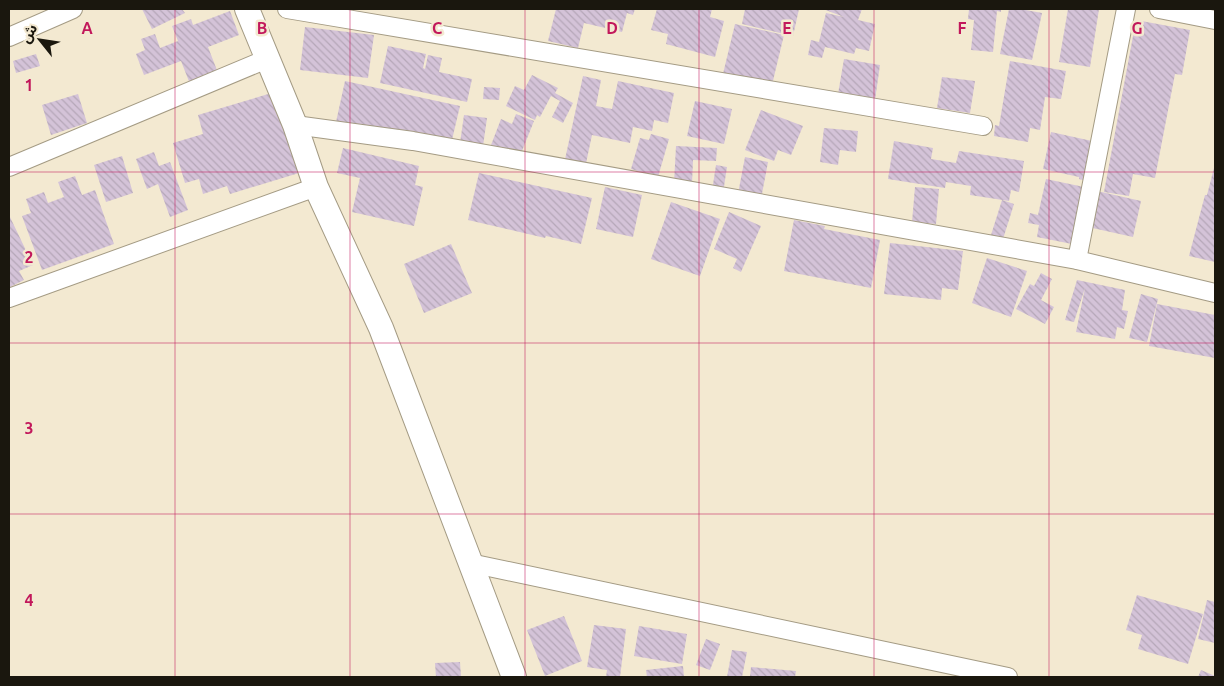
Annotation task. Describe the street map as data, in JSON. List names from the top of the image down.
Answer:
{
  "north": "top left",
  "grid": {
    "columns": [
      "A",
      "B",
      "C",
      "D",
      "E",
      "F",
      "G"
    ],
    "rows": [
      "1",
      "2",
      "3",
      "4"
    ]
  }
}
